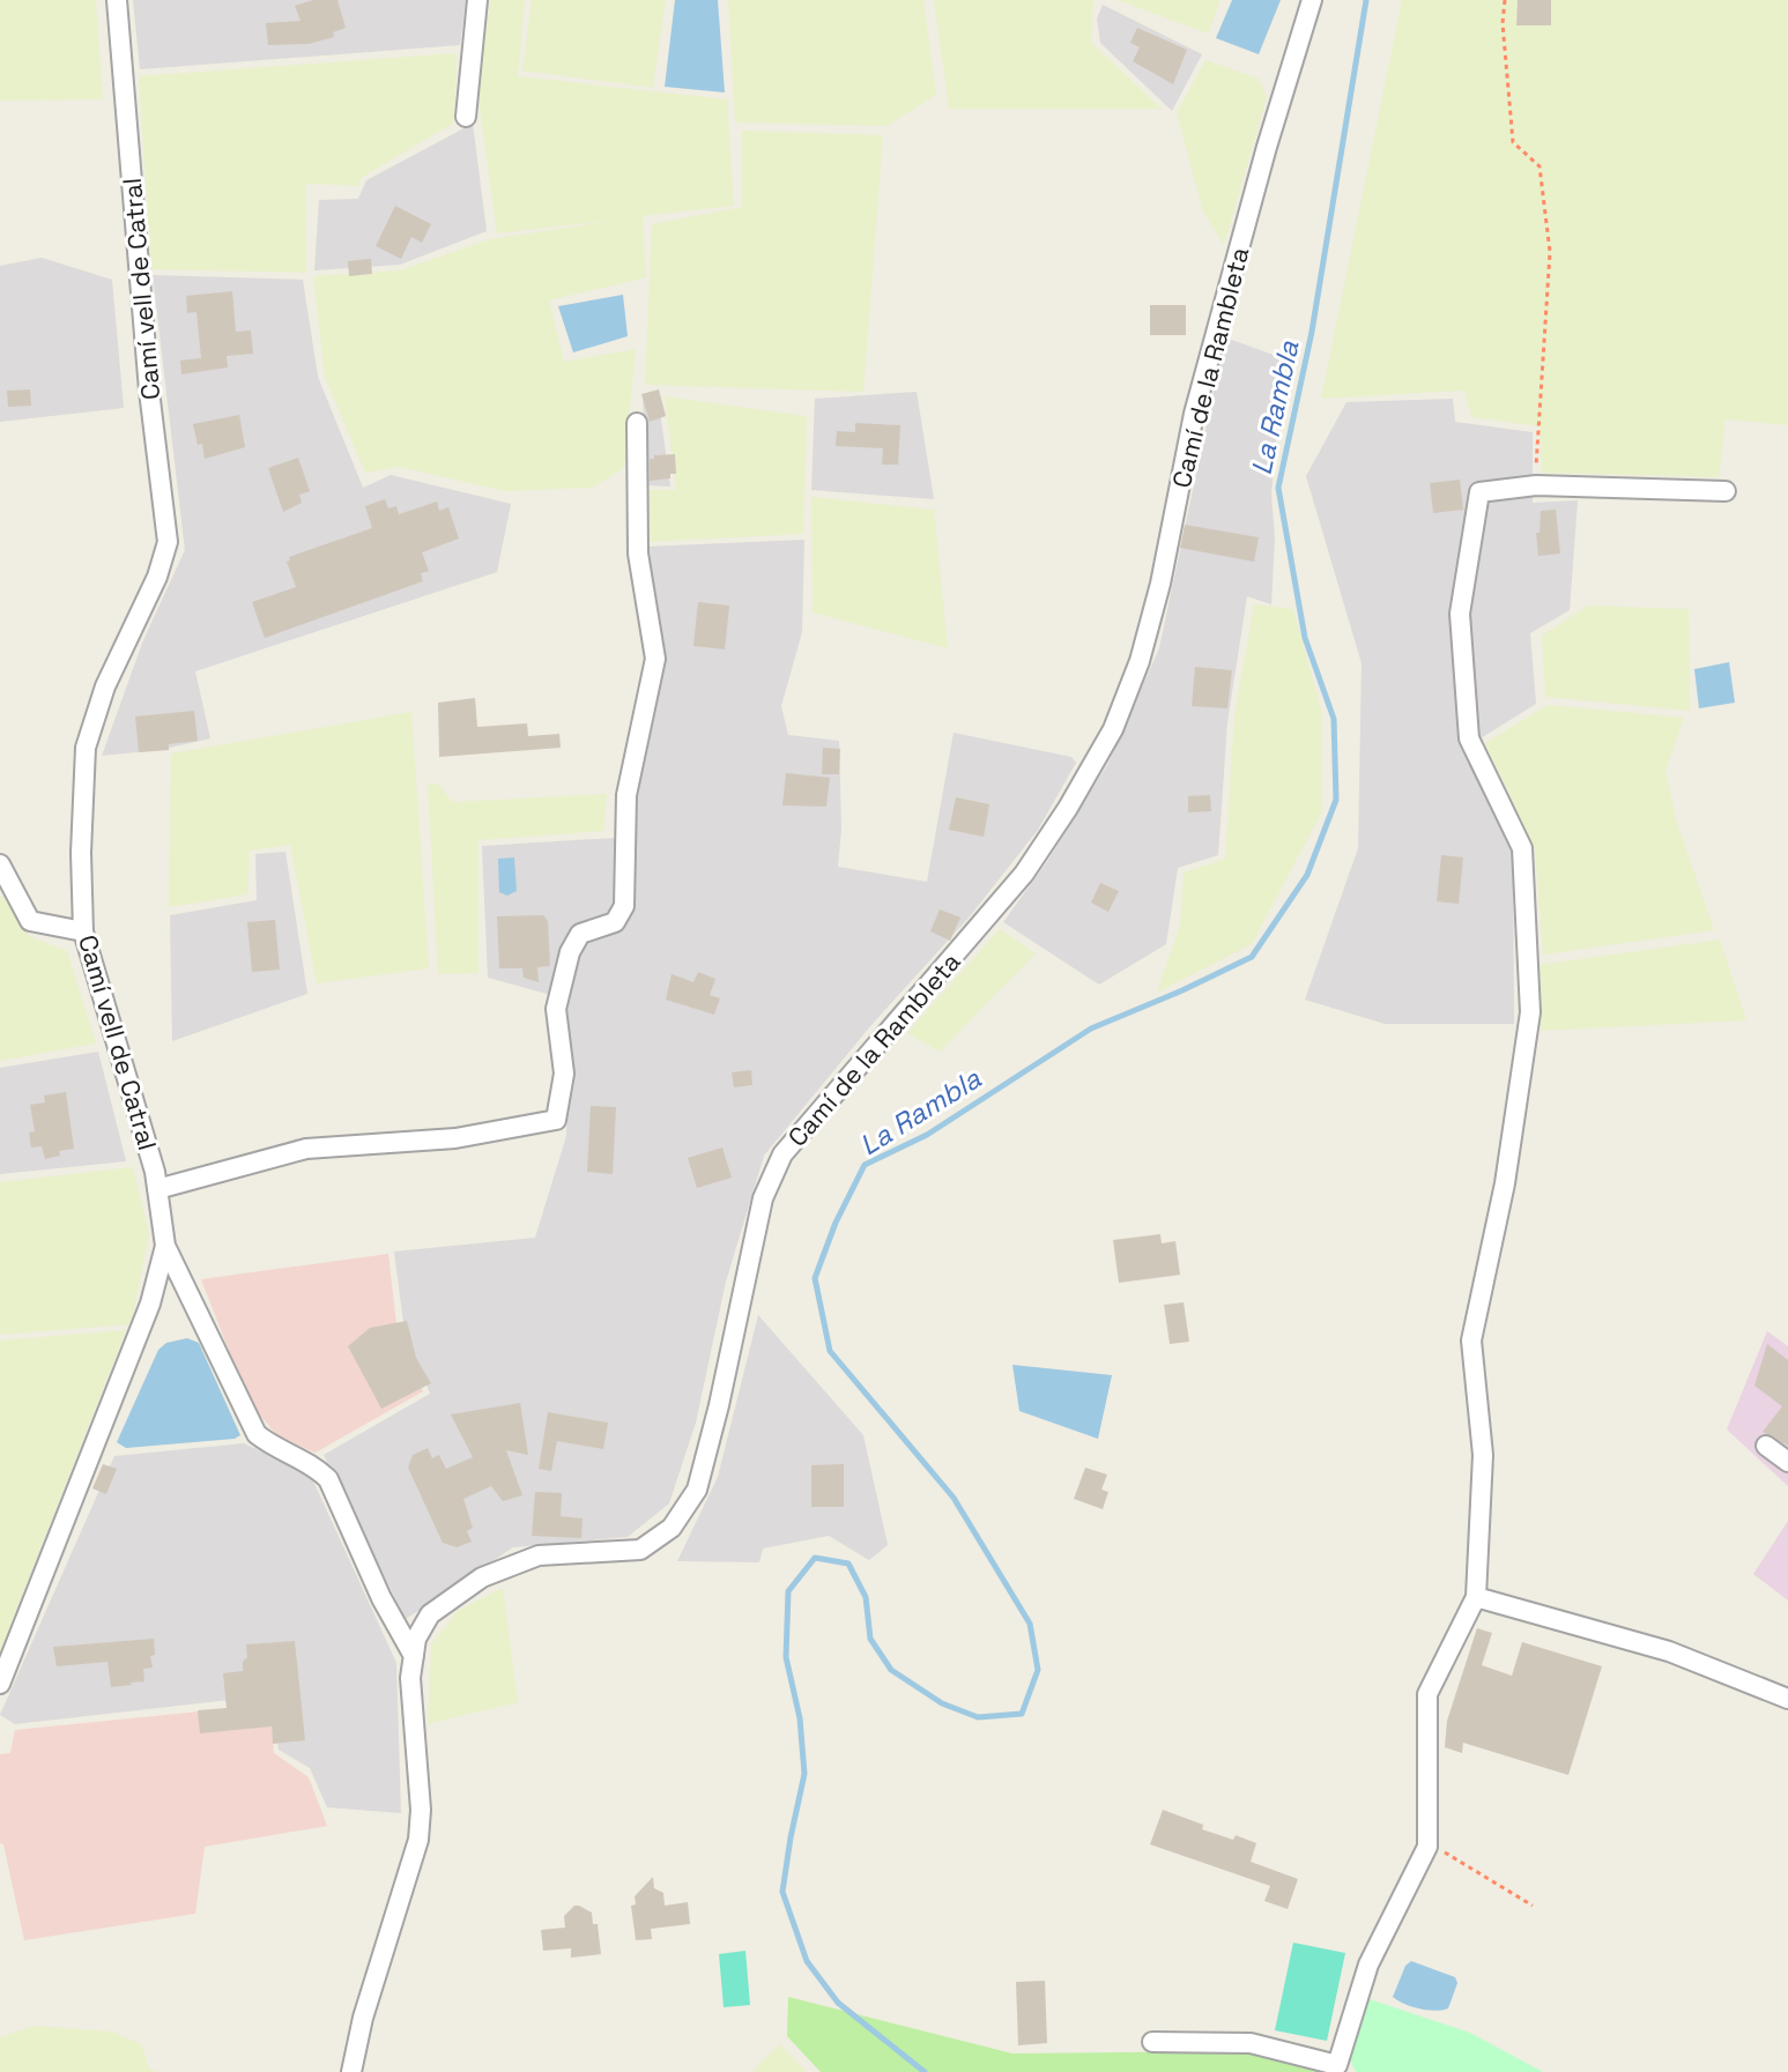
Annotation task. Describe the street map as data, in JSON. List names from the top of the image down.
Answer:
{
  "streets": {
    "street": ["Camí vell de Catral", "Camí de la Rambleta"]
  },
  "water": ["La Rambla"]
}
